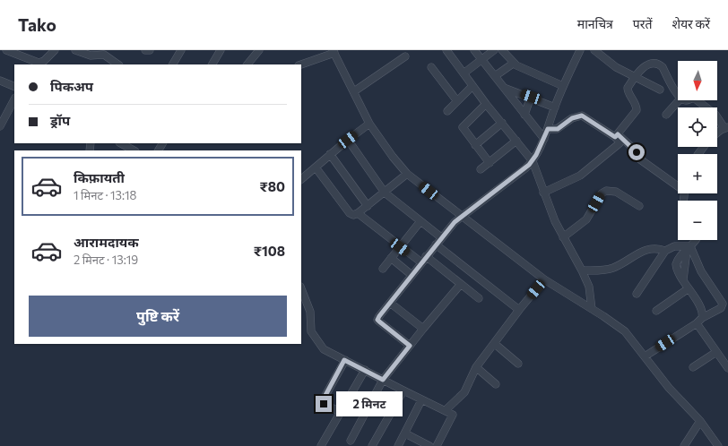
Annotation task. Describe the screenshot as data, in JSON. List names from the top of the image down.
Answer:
{
  "north": "bottom",
  "page": {
    "header": "Tako",
    "nav": ["मानचित्र", "परतें", "शेयर करें"],
    "map_buttons": ["+", "−"],
    "banner": ["पिकअप", "ड्रॉप"],
    "list": [
      {
        "name": "किफ़ायती",
        "note": "1 मिनट · 13:18",
        "value": "₹80"
      },
      {
        "name": "आरामदायक",
        "note": "2 मिनट · 13:19",
        "value": "₹108"
      }
    ],
    "buttons": "पुष्टि करें",
    "bubble": "2 मिनट"
  }
}
